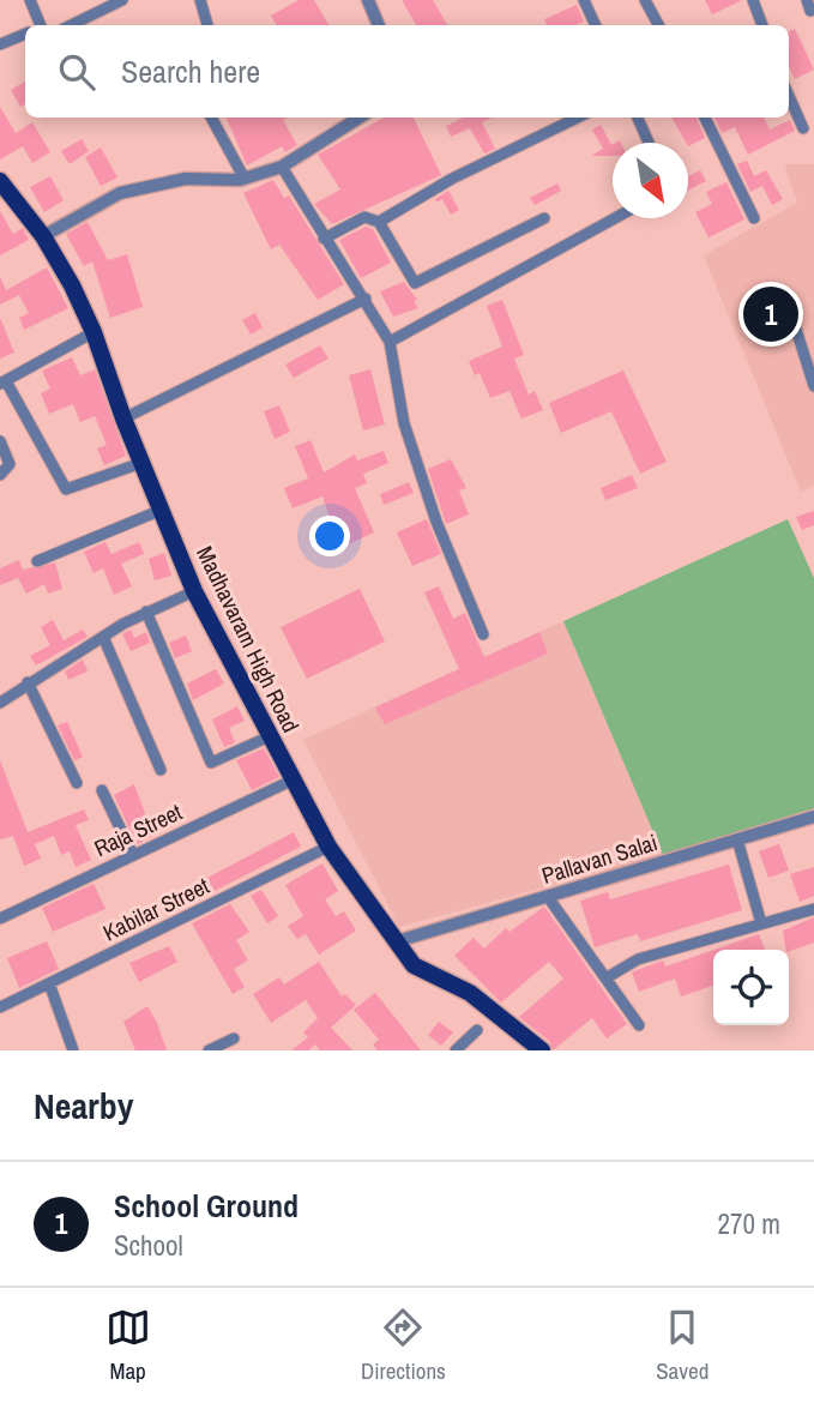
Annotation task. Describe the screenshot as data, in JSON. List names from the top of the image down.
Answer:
{
  "streets": {
    "main road": ["Madhavaram High Road"],
    "street": ["Raja Street", "Pallavan Salai", "Kabilar Street"]
  },
  "crossings": [
    ["Madhavaram High Road", "Raja Street"],
    ["Madhavaram High Road", "Pallavan Salai"],
    ["Madhavaram High Road", "Kabilar Street"]
  ],
  "north": "bottom right",
  "page": {
    "search": "Search here",
    "pins": "1",
    "heading": "Nearby",
    "list": [
      {
        "mark": "1",
        "name": "School Ground",
        "note": "School",
        "value": "270 m"
      }
    ],
    "nav": ["Map", "Directions", "Saved"]
  }
}
